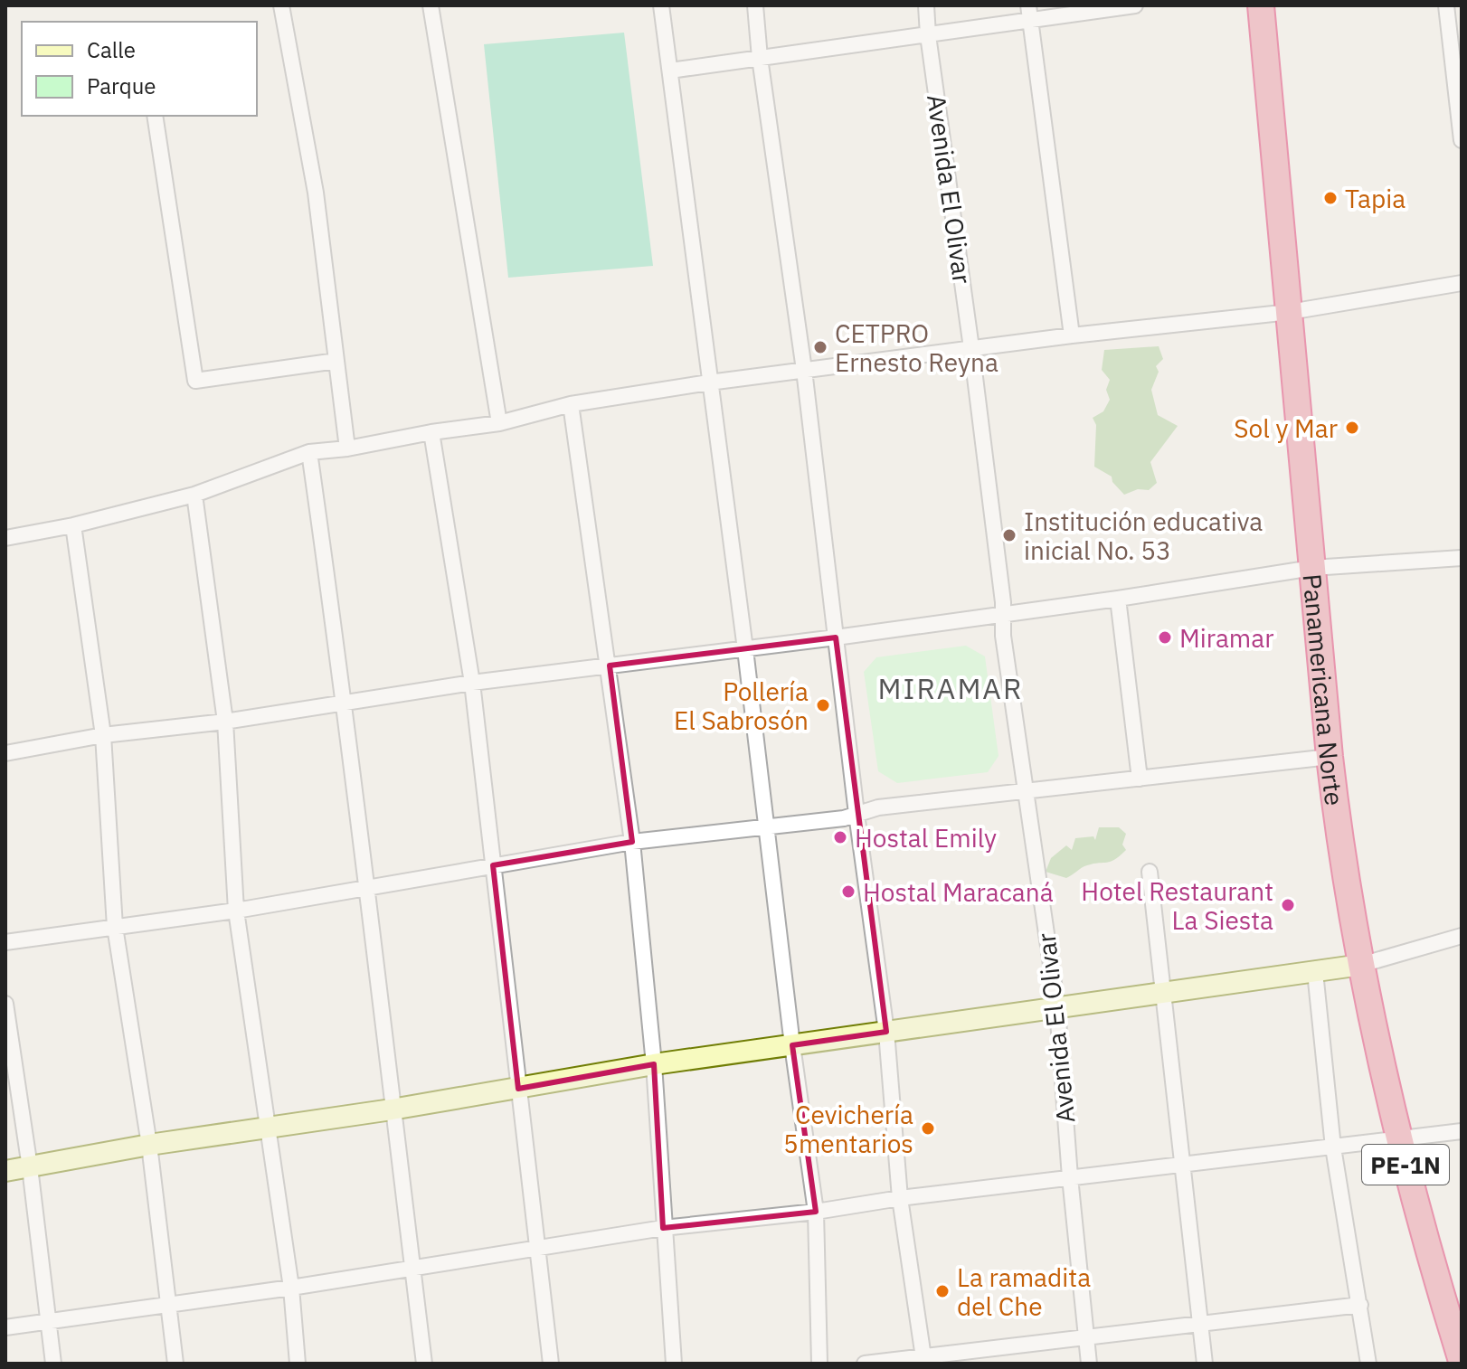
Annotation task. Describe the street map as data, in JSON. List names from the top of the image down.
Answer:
{
  "streets": {
    "highway": ["Panamericana Norte", "PE-1N"],
    "street": ["Avenida El Olivar"]
  },
  "districts": ["MIRAMAR"],
  "places": [
    "Tapia",
    "CETPRO Ernesto Reyna",
    "Sol y Mar",
    "Institución educativa inicial No. 53",
    "Miramar",
    "Pollería El Sabrosón",
    "Hostal Emily",
    "Hostal Maracaná",
    "Hotel Restaurant La Siesta",
    "Cevichería 5mentarios",
    "La ramadita del Che"
  ],
  "legend": ["Calle", "Parque"]
}
